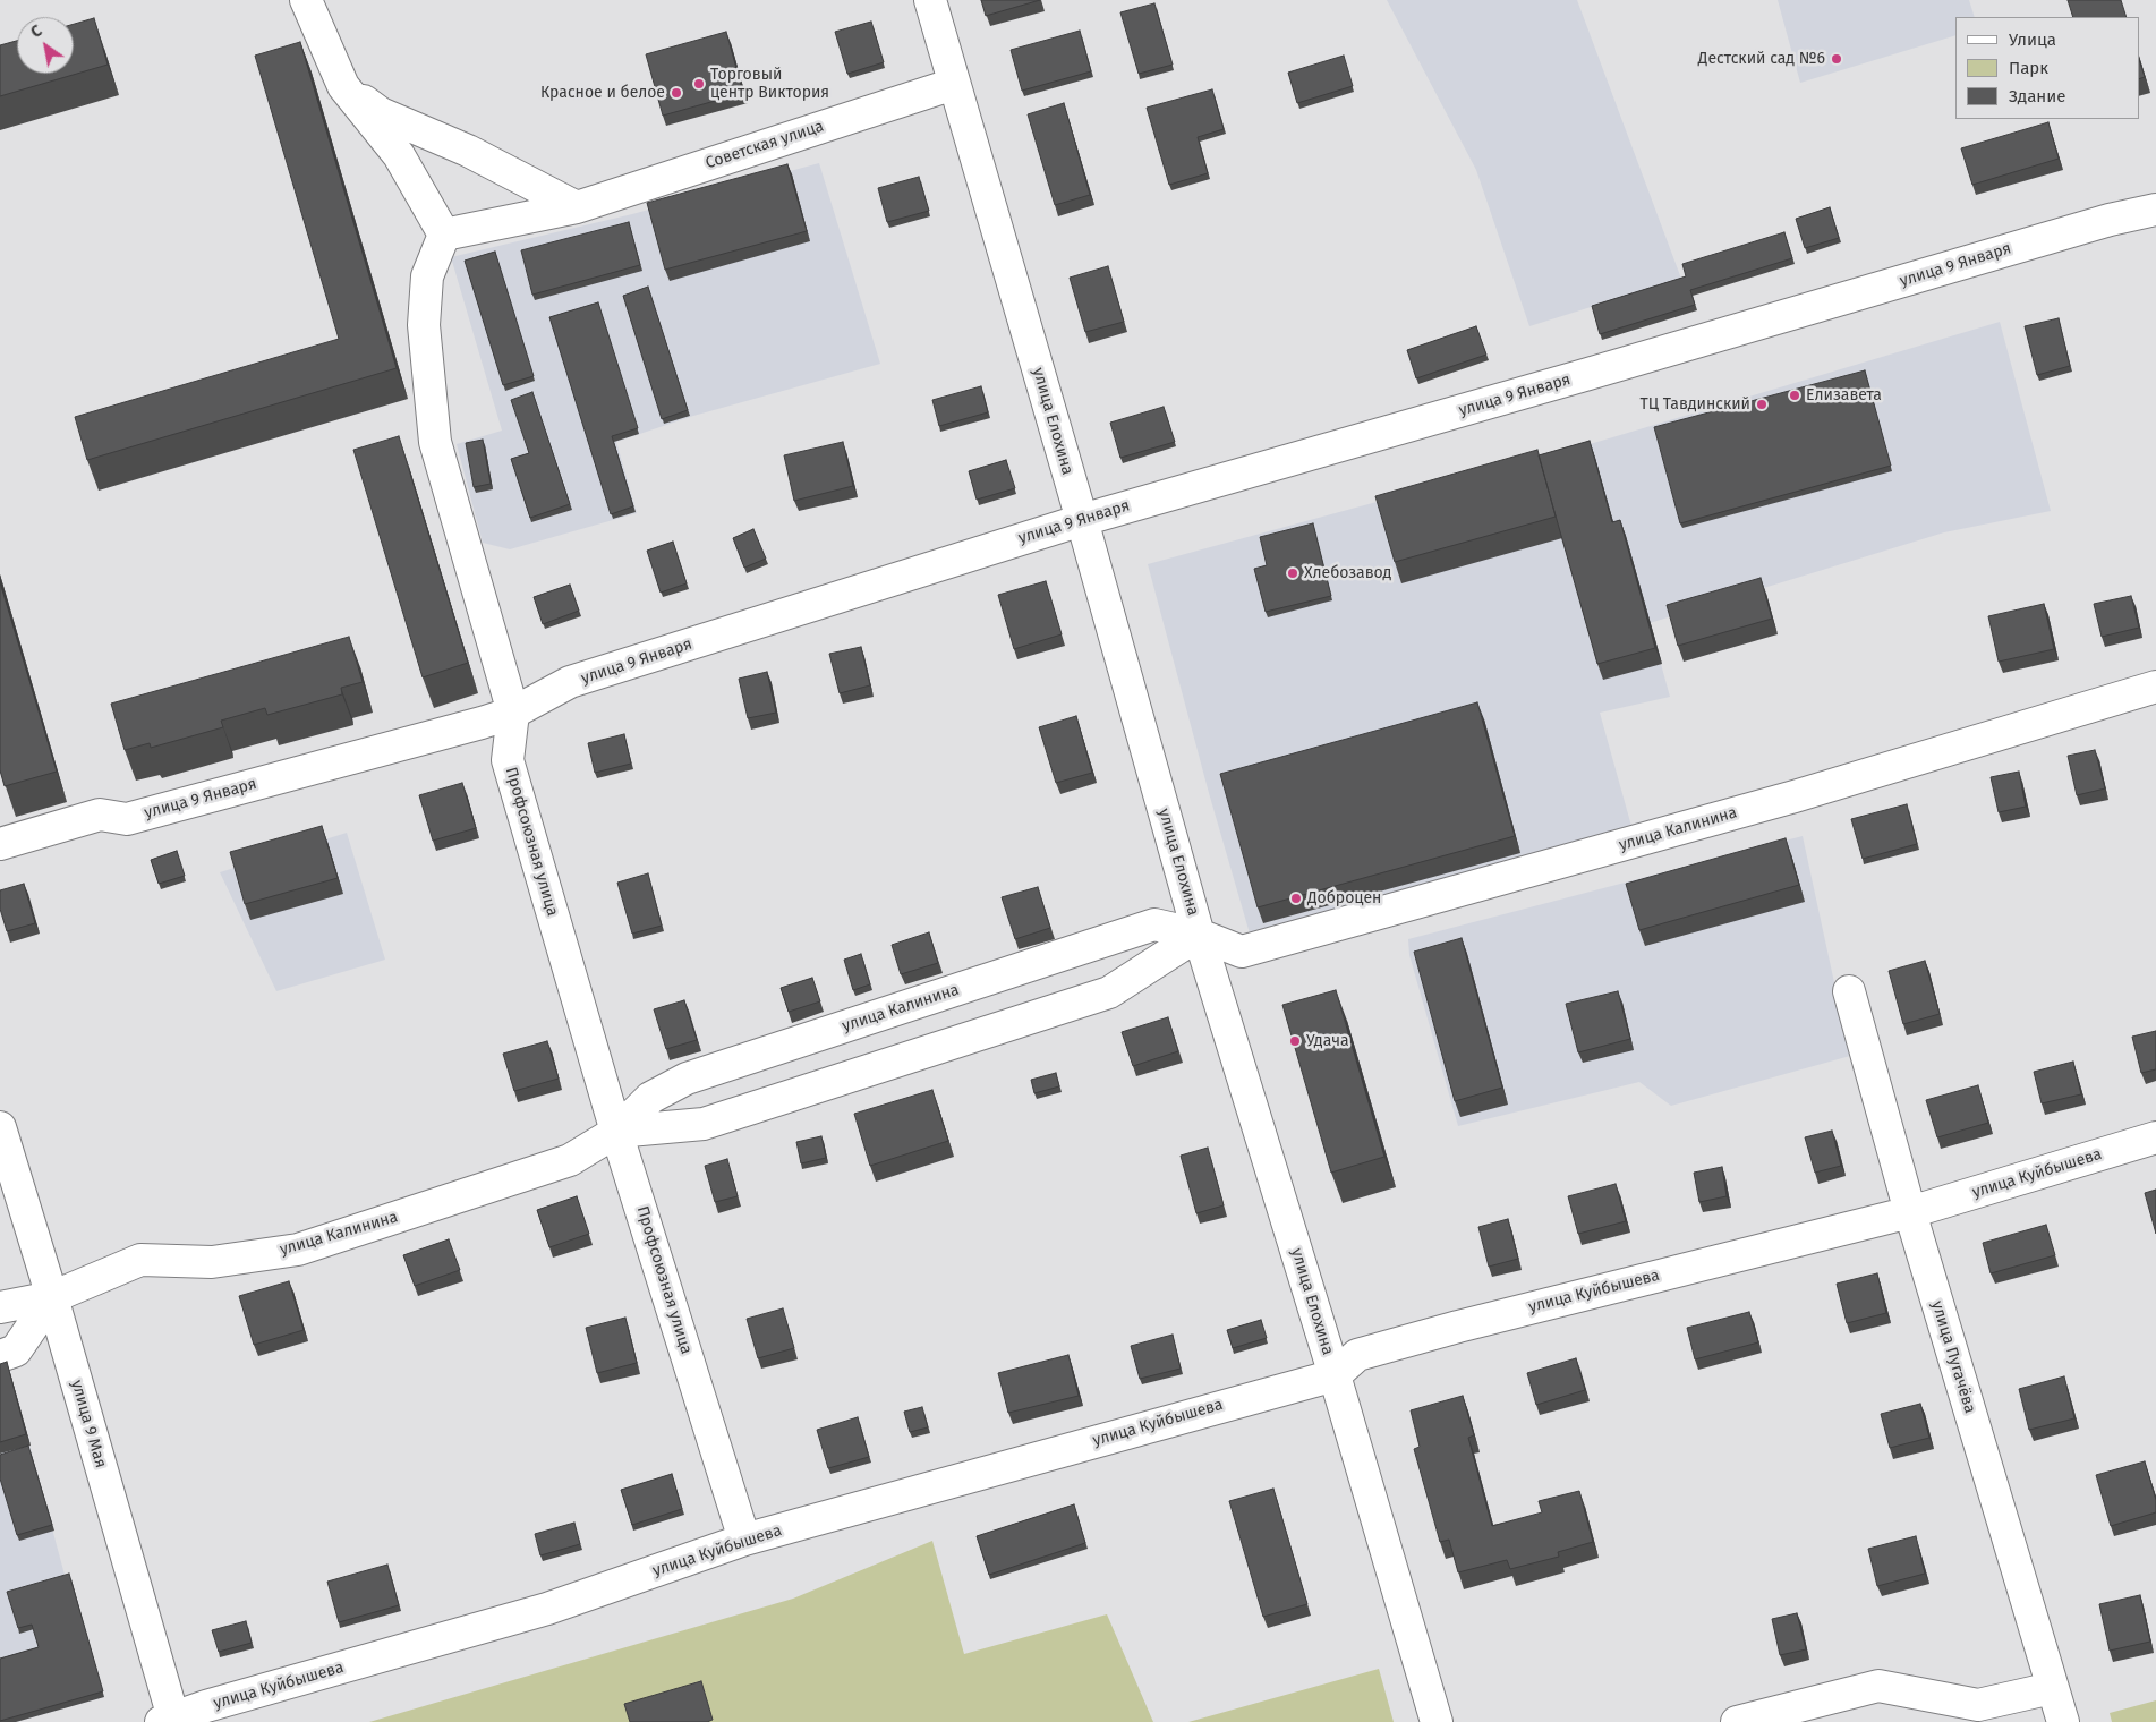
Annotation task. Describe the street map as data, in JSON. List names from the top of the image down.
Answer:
{
  "streets": {
    "street": [
      "Советская улица",
      "улица 9 Января",
      "улица Елохина",
      "улица Калинина",
      "Профсоюзная улица",
      "улица Куйбышева",
      "улица Пугачёва",
      "улица 9 Мая"
    ]
  },
  "crossings": [
    ["Советская улица", "улица Елохина"],
    ["Советская улица", "Профсоюзная улица"],
    ["улица 9 Января", "улица Елохина"],
    ["улица 9 Января", "Профсоюзная улица"],
    ["улица Елохина", "улица Калинина"],
    ["улица Елохина", "улица Куйбышева"],
    ["улица Калинина", "Профсоюзная улица"],
    ["улица Калинина", "улица 9 Мая"],
    ["Профсоюзная улица", "улица Куйбышева"],
    ["улица Куйбышева", "улица Пугачёва"],
    ["улица Куйбышева", "улица 9 Мая"]
  ],
  "places": [
    "Дестский сад №6",
    "Торговый центр Виктория",
    "Красное и белое",
    "Елизавета",
    "ТЦ Тавдинский",
    "Хлебозавод",
    "Доброцен",
    "Удача"
  ],
  "legend": ["Улица", "Парк", "Здание"],
  "north": "top left"
}
